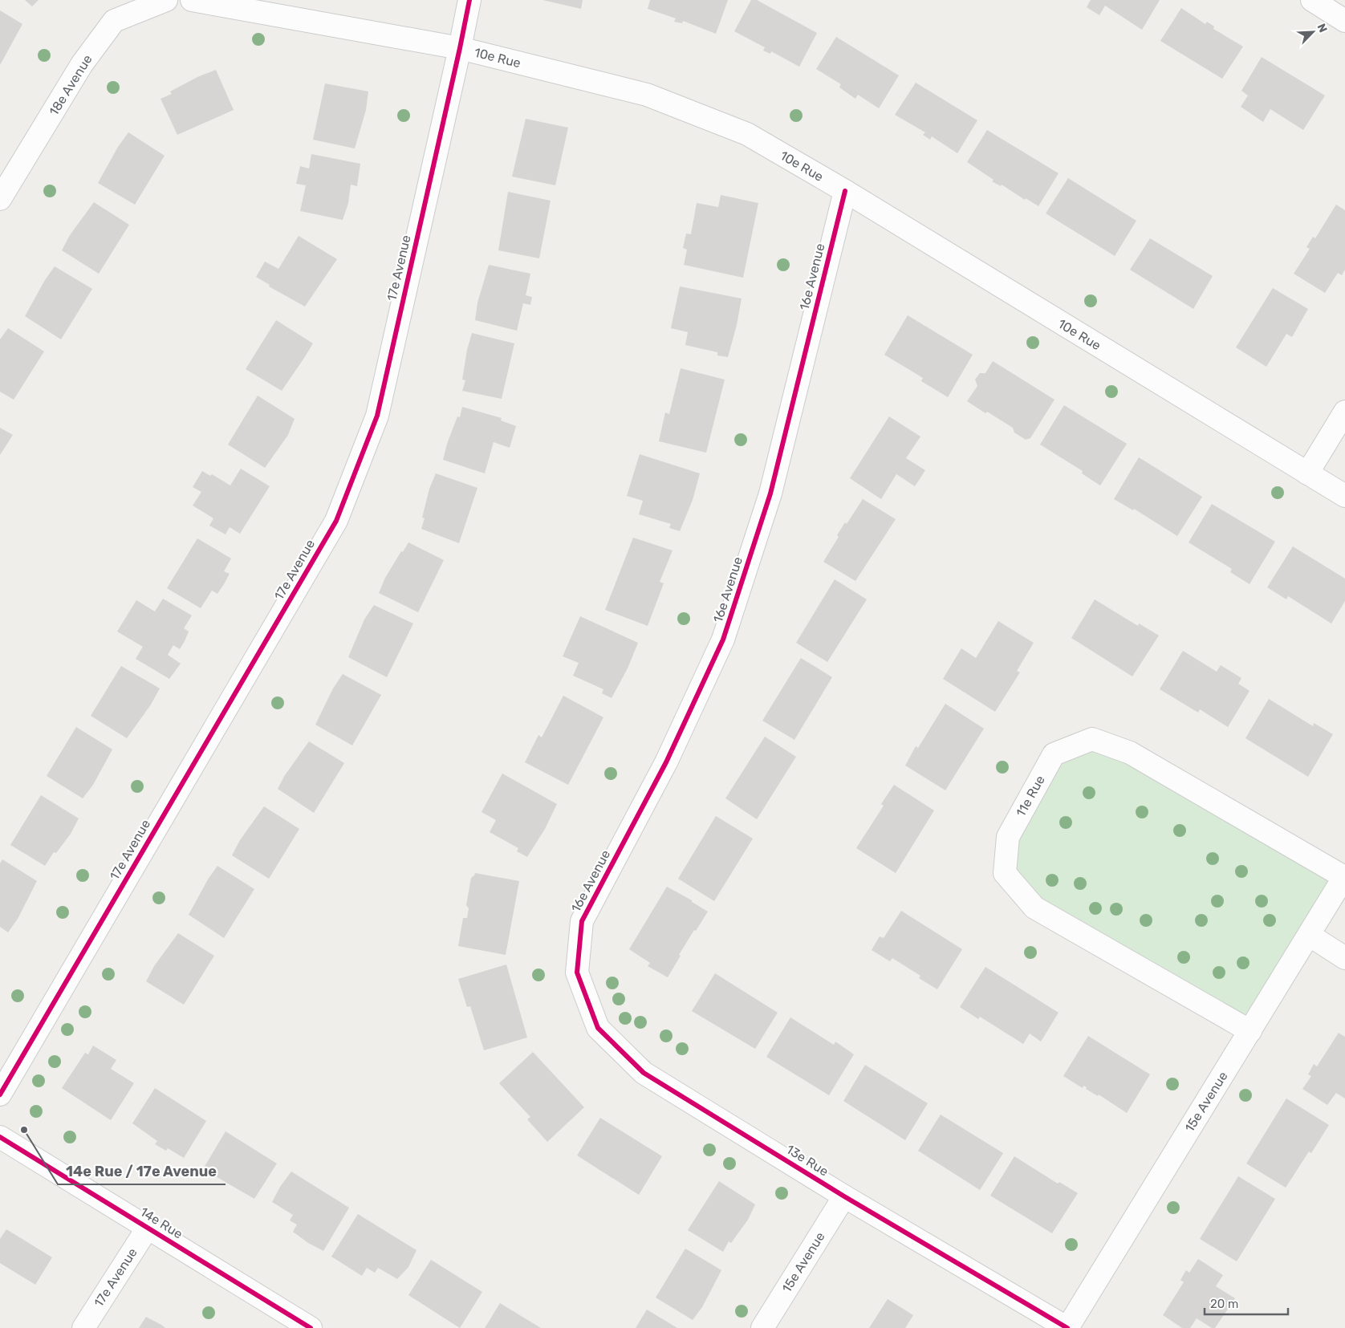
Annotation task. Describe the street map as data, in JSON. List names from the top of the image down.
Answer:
{
  "streets": {
    "street": [
      "10e Rue",
      "18e Avenue",
      "17e Avenue",
      "16e Avenue",
      "11e Rue",
      "15e Avenue",
      "13e Rue",
      "14e Rue"
    ]
  },
  "crossings": [
    ["10e Rue", "17e Avenue"],
    ["10e Rue", "16e Avenue"],
    ["17e Avenue", "14e Rue"],
    ["16e Avenue", "13e Rue"],
    ["11e Rue", "15e Avenue"],
    ["15e Avenue", "13e Rue"]
  ],
  "places": ["14e Rue / 17e Avenue"],
  "scale_bar": "20 m",
  "north": "top right"
}
